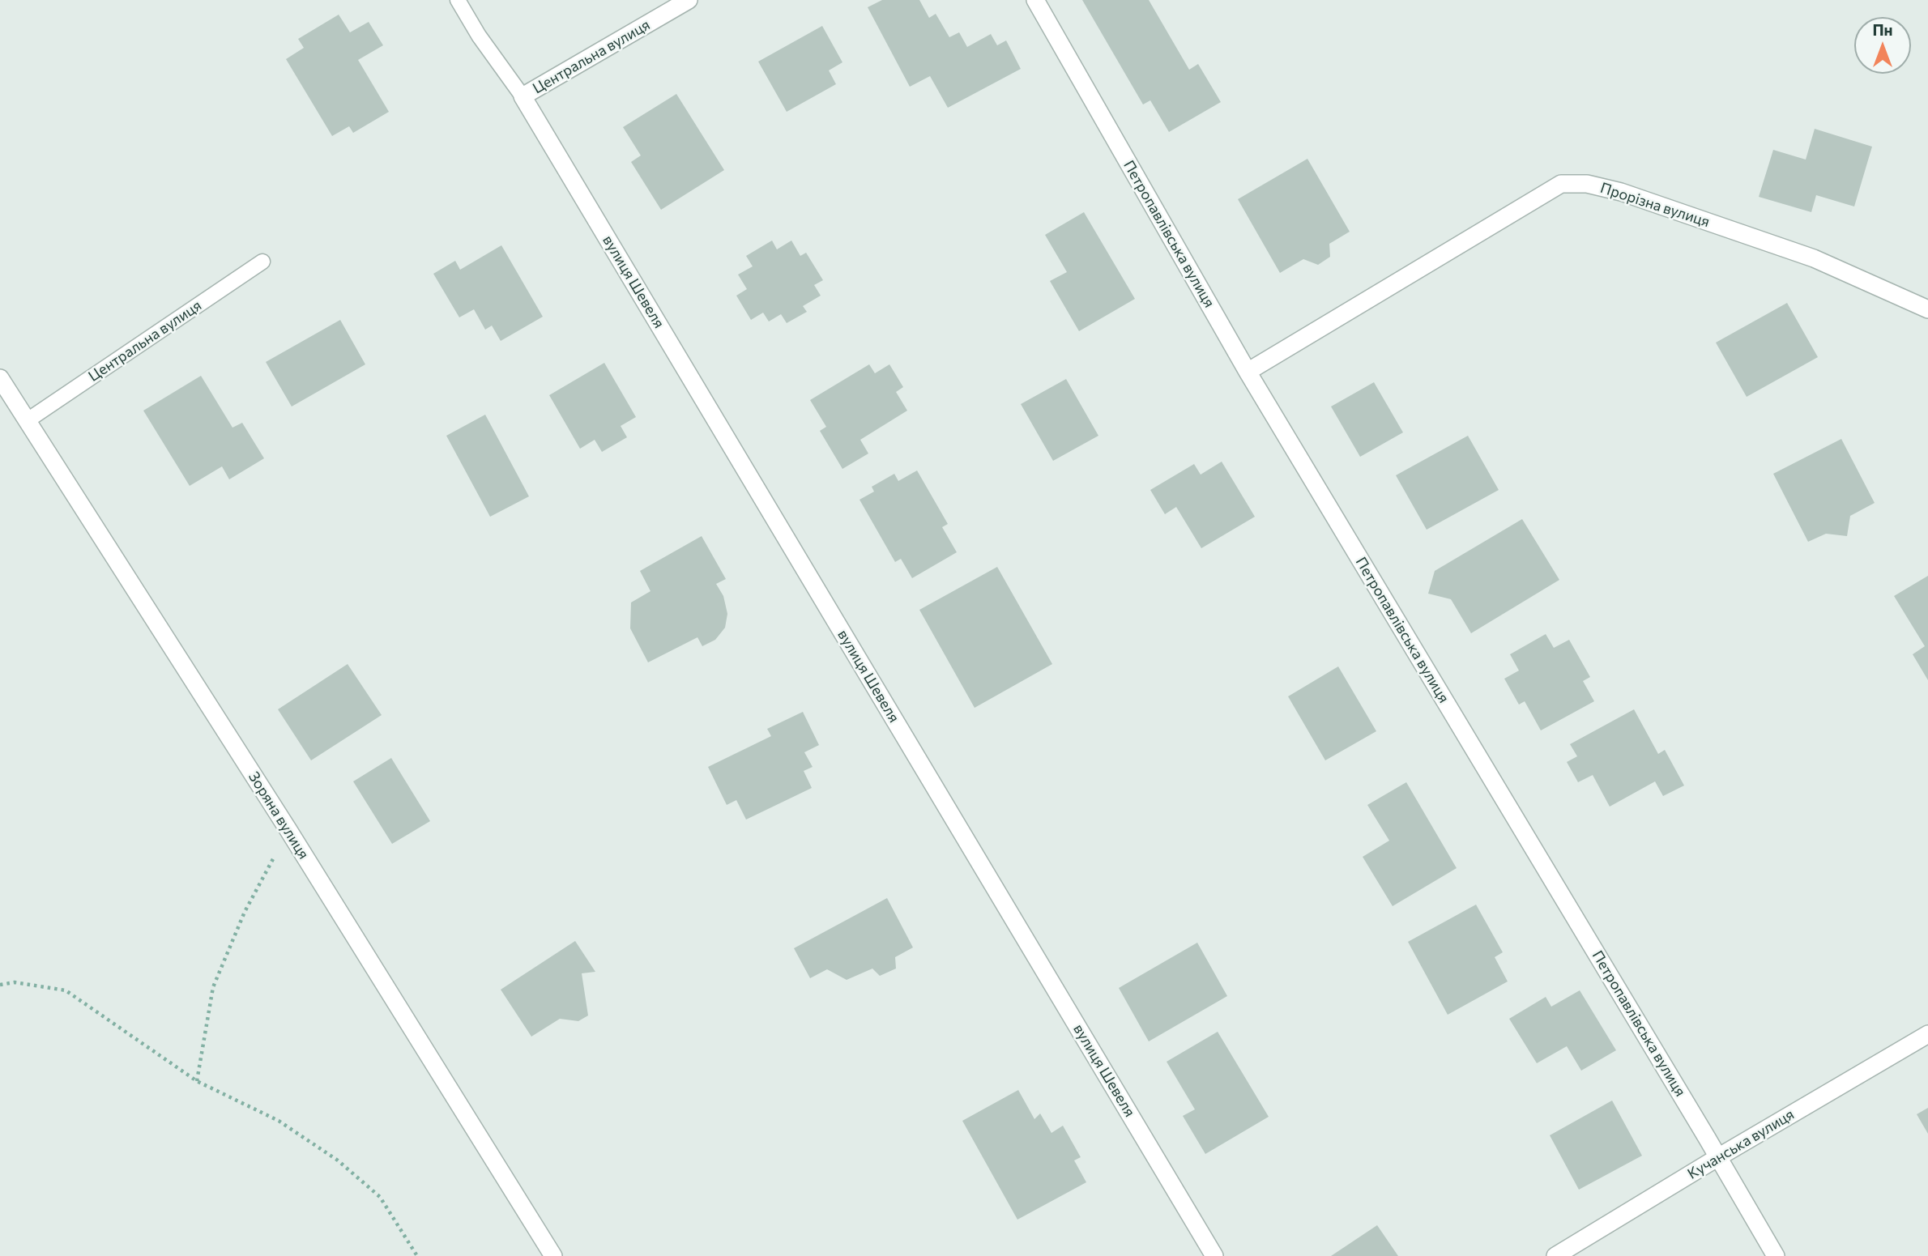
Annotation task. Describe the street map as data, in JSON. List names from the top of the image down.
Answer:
{
  "streets": {
    "street": [
      "Центральна вулиця",
      "Прорізна вулиця",
      "Петропавлівська вулиця",
      "вулиця Шевеля",
      "Зоряна вулиця",
      "Кучанська вулиця"
    ]
  },
  "crossings": [
    ["Центральна вулиця", "вулиця Шевеля"],
    ["Центральна вулиця", "Зоряна вулиця"],
    ["Прорізна вулиця", "Петропавлівська вулиця"],
    ["Петропавлівська вулиця", "Кучанська вулиця"]
  ],
  "north": "top"
}
